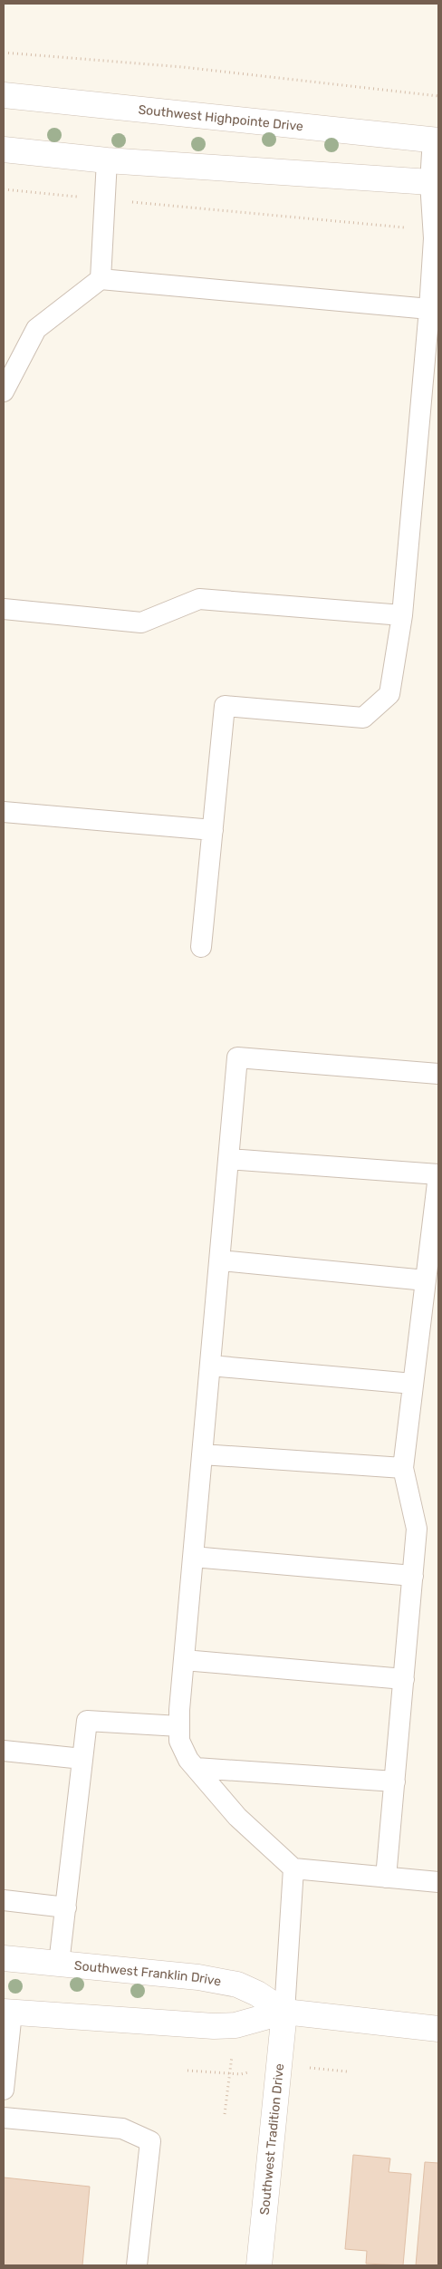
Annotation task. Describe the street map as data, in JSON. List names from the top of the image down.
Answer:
{
  "streets": {
    "street": ["Southwest Highpointe Drive", "Southwest Franklin Drive", "Southwest Tradition Drive"]
  },
  "crossings": [
    ["Southwest Franklin Drive", "Southwest Tradition Drive"]
  ]
}
